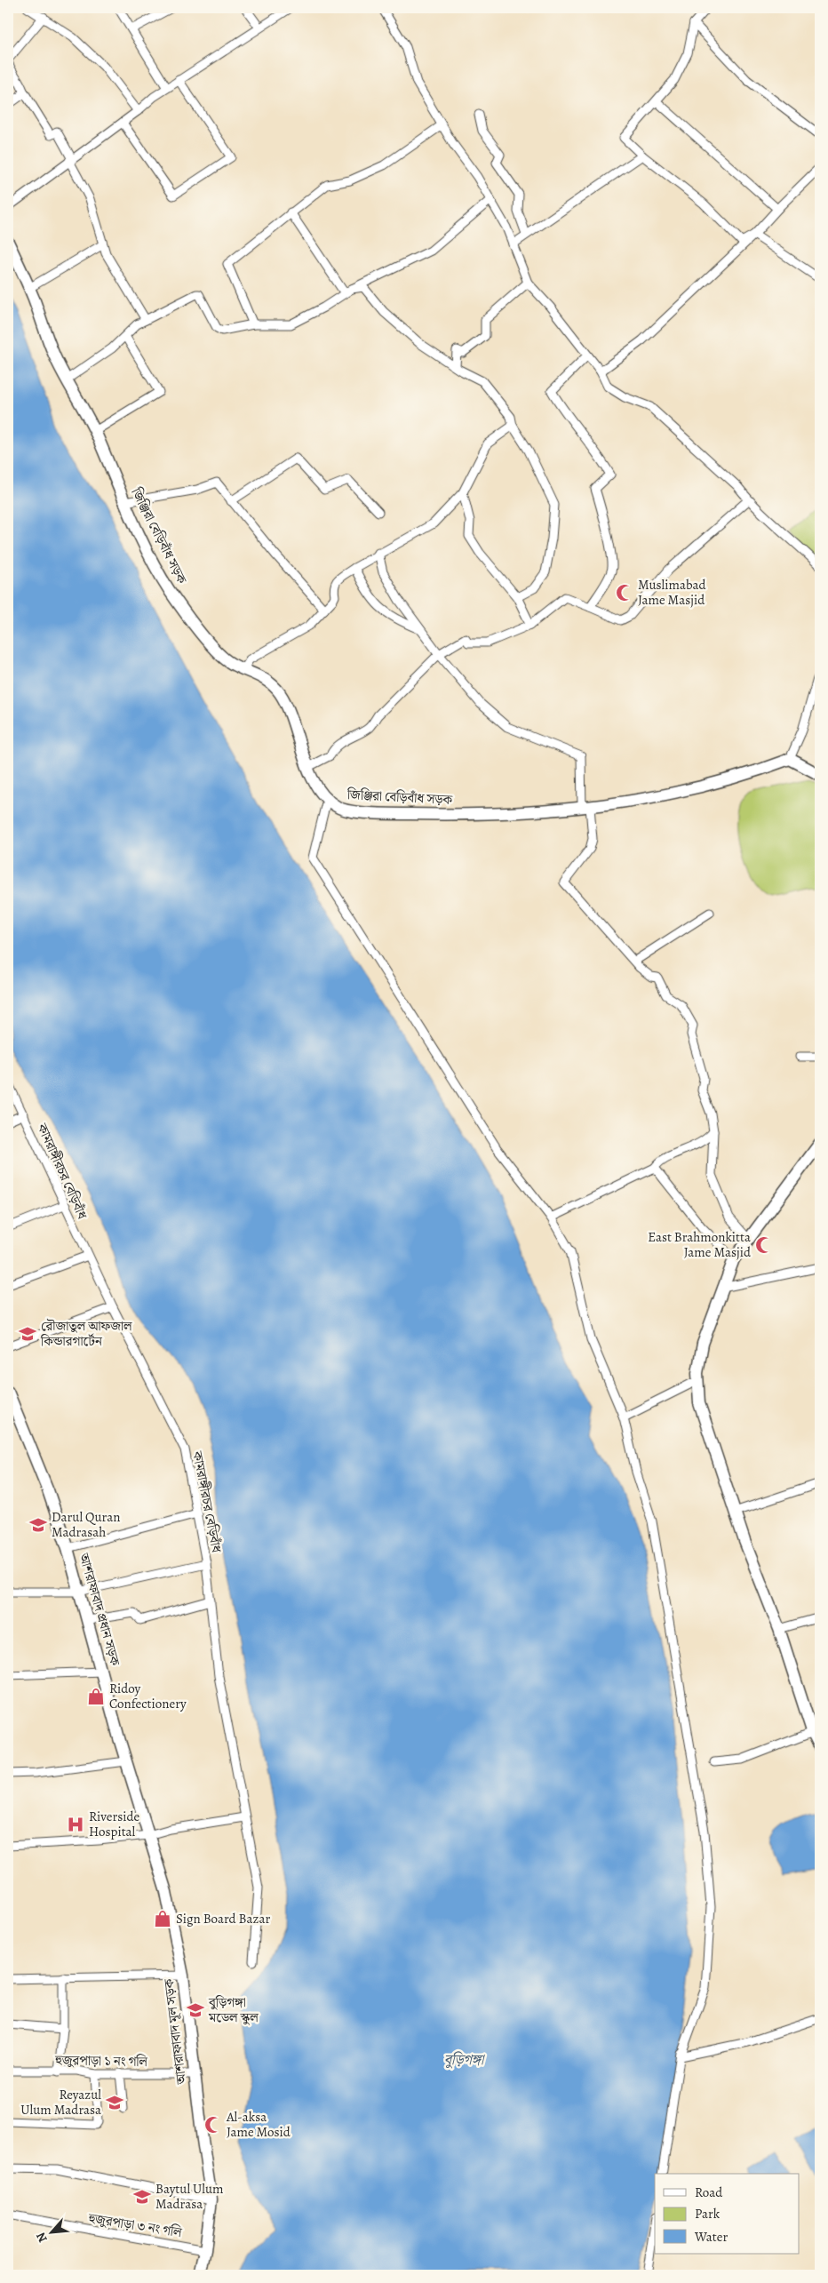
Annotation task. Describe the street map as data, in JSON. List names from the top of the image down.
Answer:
{
  "streets": {
    "street": [
      "জিঞ্জিরা বেড়িবাঁধ সড়ক",
      "কামরাঙ্গীরচর বেড়িবাঁধ",
      "আশরাফাবাদ প্রধান সড়ক",
      "আশরাফাবাদ মূল সড়ক",
      "হুজুরপাড়া ১ নং গলি",
      "হুজুরপাড়া ৩ নং গলি"
    ]
  },
  "crossings": [
    ["আশরাফাবাদ প্রধান সড়ক", "আশরাফাবাদ মূল সড়ক"],
    ["আশরাফাবাদ মূল সড়ক", "হুজুরপাড়া ১ নং গলি"],
    ["আশরাফাবাদ মূল সড়ক", "হুজুরপাড়া ৩ নং গলি"]
  ],
  "water": ["বুড়িগঙ্গা"],
  "places": {
    "mosque": ["Muslimabad Jame Masjid", "East Brahmonkitta Jame Masjid", "Al-aksa Jame Mosid"],
    "school or university": [
      "রৌজাতুল আফজাল কিন্ডারগার্টেন",
      "Darul Quran Madrasah",
      "বুড়িগঙ্গা মডেল স্কুল",
      "Reyazul Ulum Madrasa",
      "Baytul Ulum Madrasa"
    ],
    "shop": ["Ridoy Confectionery", "Sign Board Bazar"],
    "hospital": ["Riverside Hospital"]
  },
  "legend": ["Road", "Park", "Water"],
  "north": "bottom left"
}
